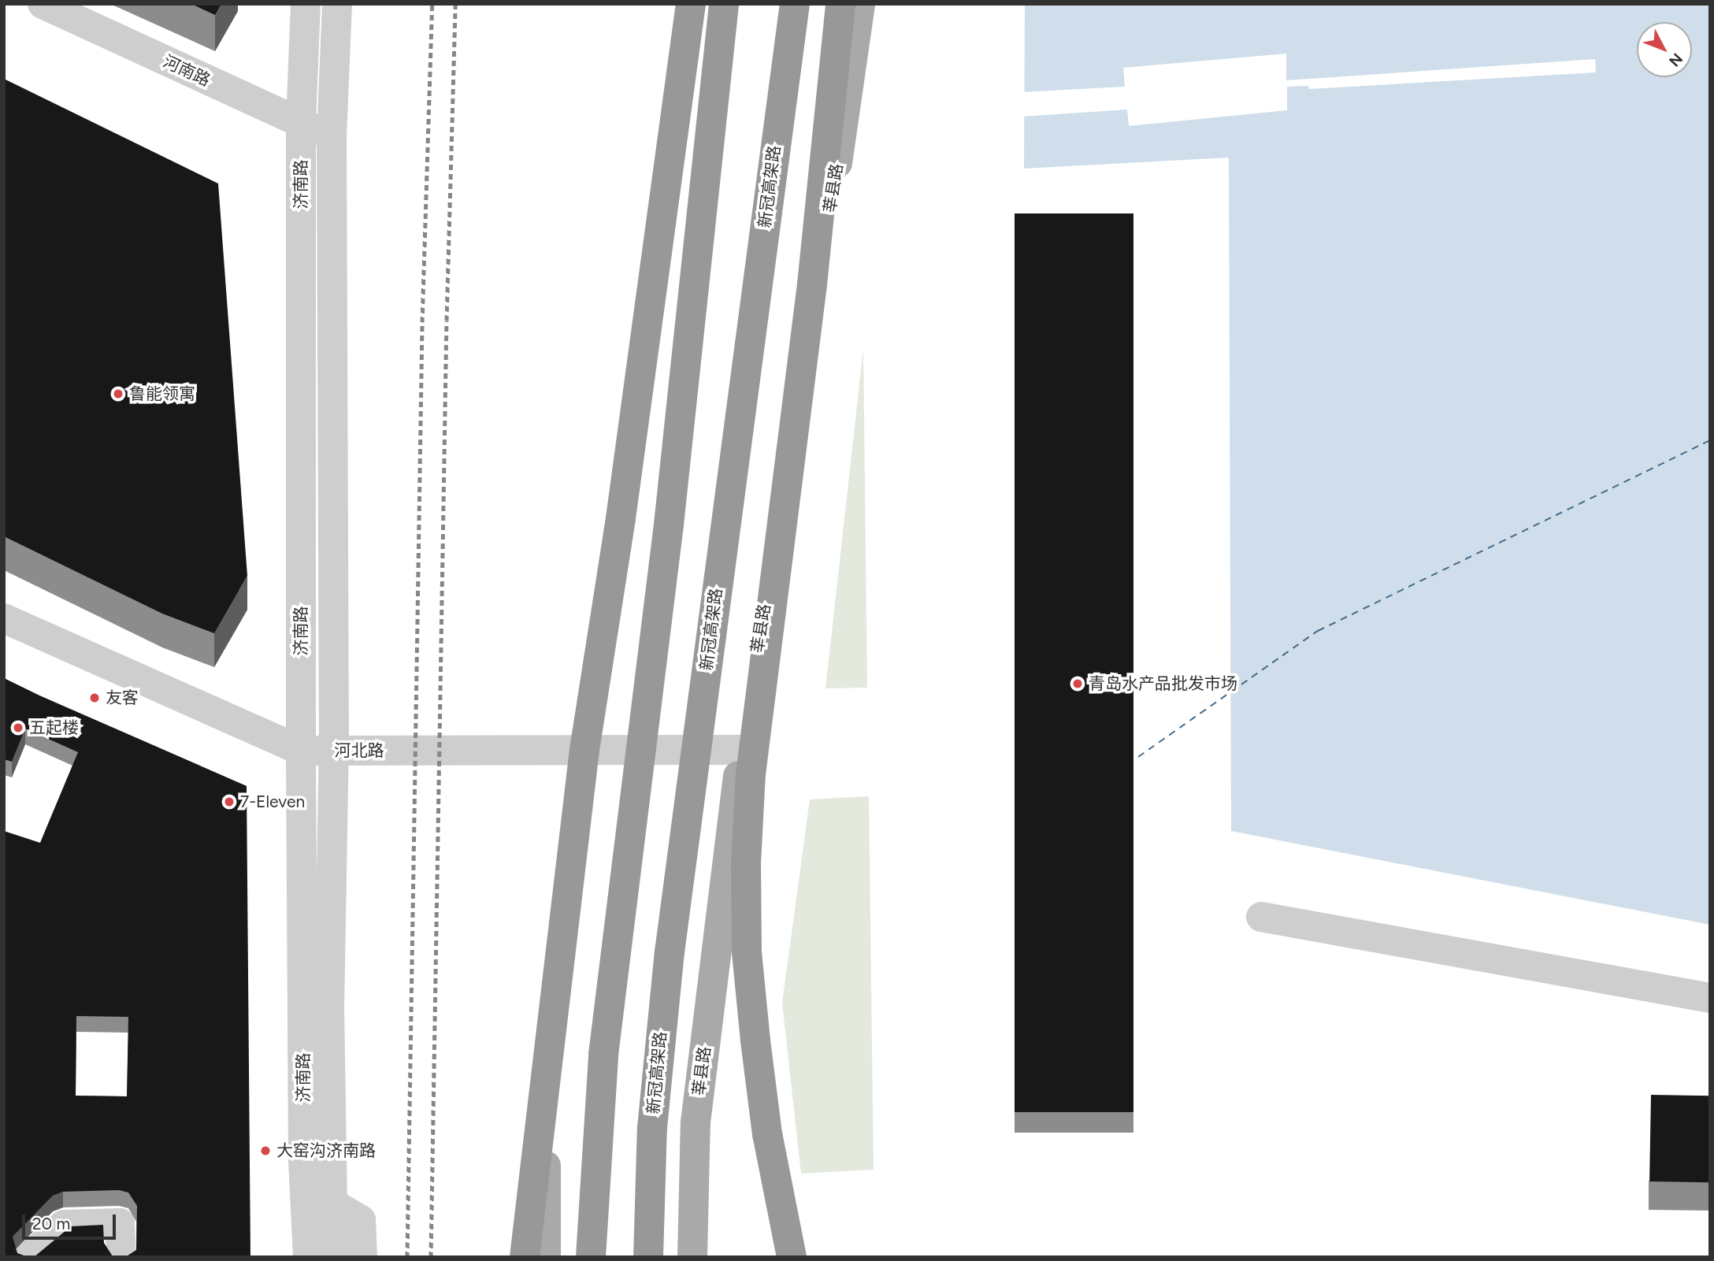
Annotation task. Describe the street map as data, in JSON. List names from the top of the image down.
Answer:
{
  "streets": {
    "highway": ["新冠高架路"],
    "main road": ["莘县路"],
    "street": ["河南路", "济南路", "河北路"]
  },
  "crossings": [
    ["河南路", "济南路"],
    ["济南路", "河北路"],
    ["莘县路", "河北路"]
  ],
  "places": [
    "鲁能领寓",
    "青岛水产品批发市场",
    "友客",
    "五起楼",
    "7-Eleven",
    "大窑沟济南路"
  ],
  "scale_bar": "20 m",
  "north": "bottom right"
}
